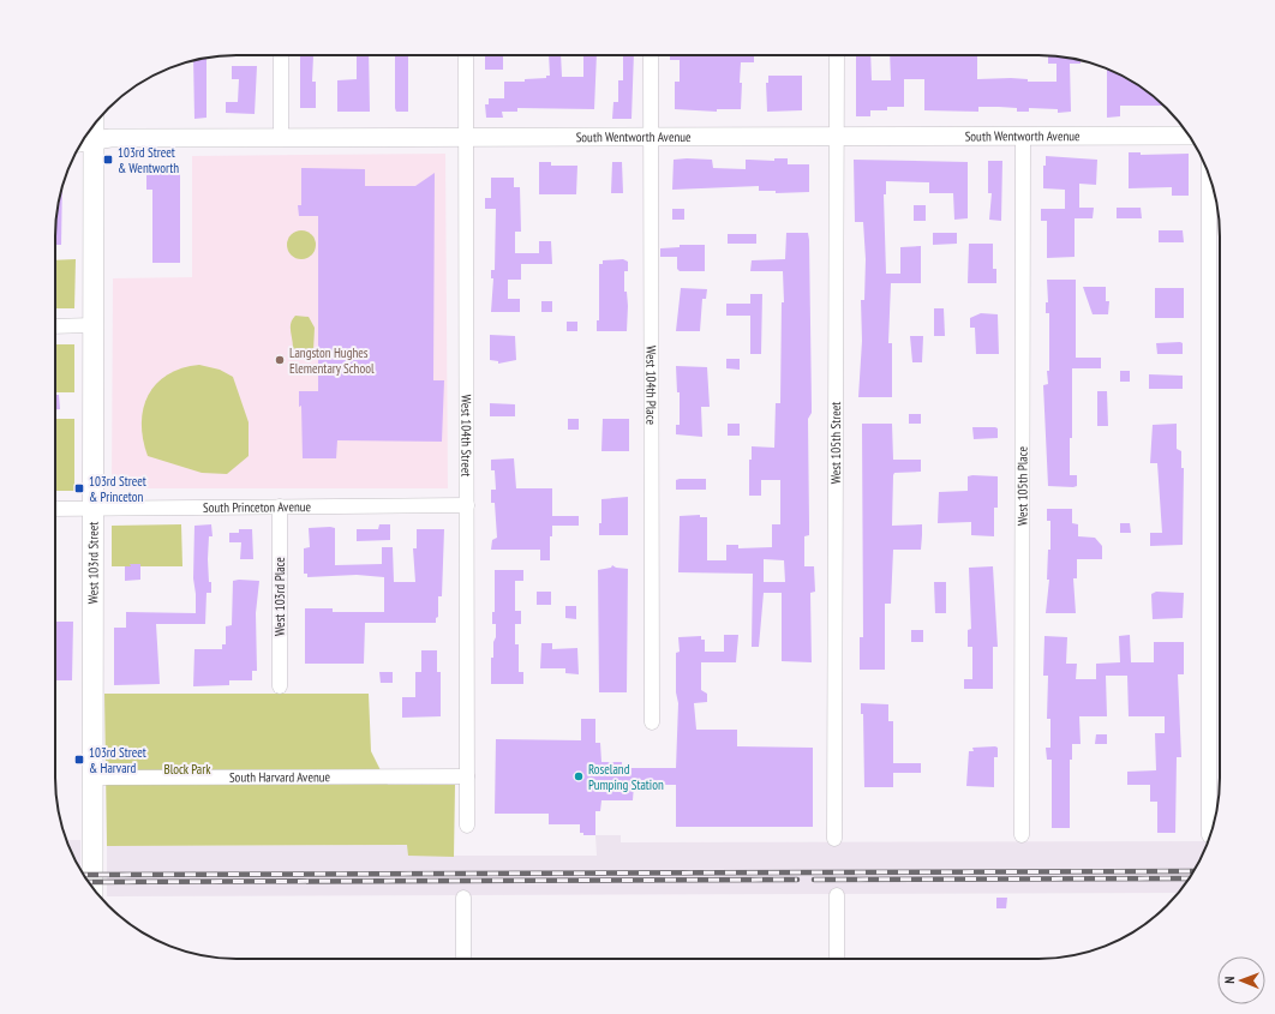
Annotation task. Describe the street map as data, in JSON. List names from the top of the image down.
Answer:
{
  "streets": {
    "main road": ["West 103rd Street"],
    "street": [
      "South Wentworth Avenue",
      "West 104th Place",
      "West 104th Street",
      "West 105th Street",
      "West 105th Place",
      "South Princeton Avenue",
      "West 103rd Place",
      "South Harvard Avenue"
    ]
  },
  "crossings": [
    ["South Wentworth Avenue", "West 104th Place"],
    ["South Wentworth Avenue", "West 104th Street"],
    ["South Wentworth Avenue", "West 105th Street"],
    ["South Wentworth Avenue", "West 105th Place"],
    ["South Wentworth Avenue", "West 103rd Street"],
    ["West 104th Street", "South Princeton Avenue"],
    ["West 104th Street", "South Harvard Avenue"],
    ["South Princeton Avenue", "West 103rd Street"],
    ["South Princeton Avenue", "West 103rd Place"],
    ["West 103rd Street", "South Harvard Avenue"]
  ],
  "parks": ["Block Park"],
  "places": {
    "transit": ["103rd Street & Wentworth", "103rd Street & Princeton", "103rd Street & Harvard"],
    "other": ["Langston Hughes Elementary School", "Roseland Pumping Station"]
  },
  "north": "left"
}
